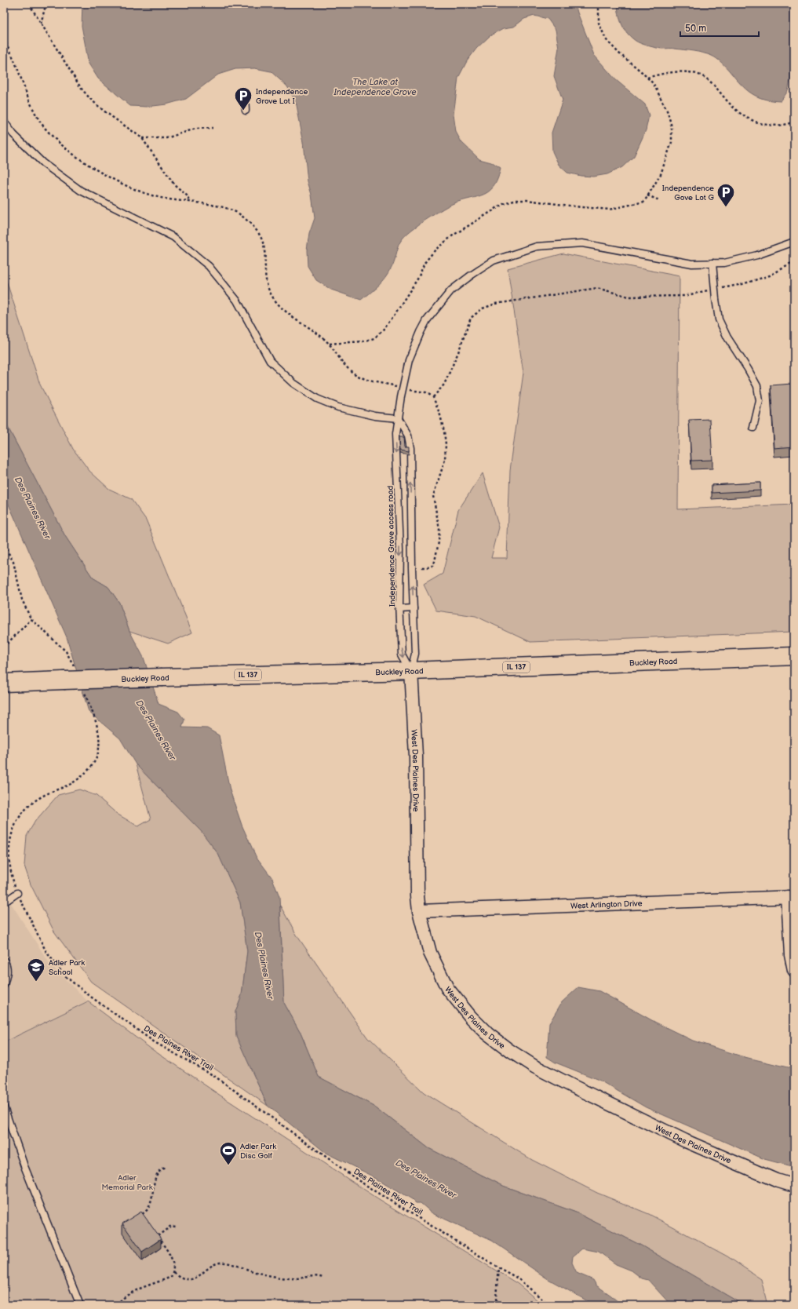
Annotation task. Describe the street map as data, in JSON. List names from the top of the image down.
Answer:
{
  "streets": {
    "main road": ["Buckley Road", "IL 137"],
    "street": ["West Des Plaines Drive", "West Arlington Drive"],
    "lane": ["Independence Grove access road"],
    "path": ["Des Plaines River Trail"]
  },
  "crossings": [
    ["Independence Grove access road", "Buckley Road"],
    ["Independence Grove access road", "West Des Plaines Drive"],
    ["Buckley Road", "West Des Plaines Drive"],
    ["West Des Plaines Drive", "West Arlington Drive"]
  ],
  "water": ["The Lake at Independence Grove", "Des Plaines River"],
  "parks": ["Adler Memorial Park"],
  "places": {
    "parking": ["Independence Grove Lot I", "Independence Gove Lot G"],
    "school or university": ["Adler Park School"],
    "sports": ["Adler Park Disc Golf"]
  },
  "scale_bar": "50 m"
}
